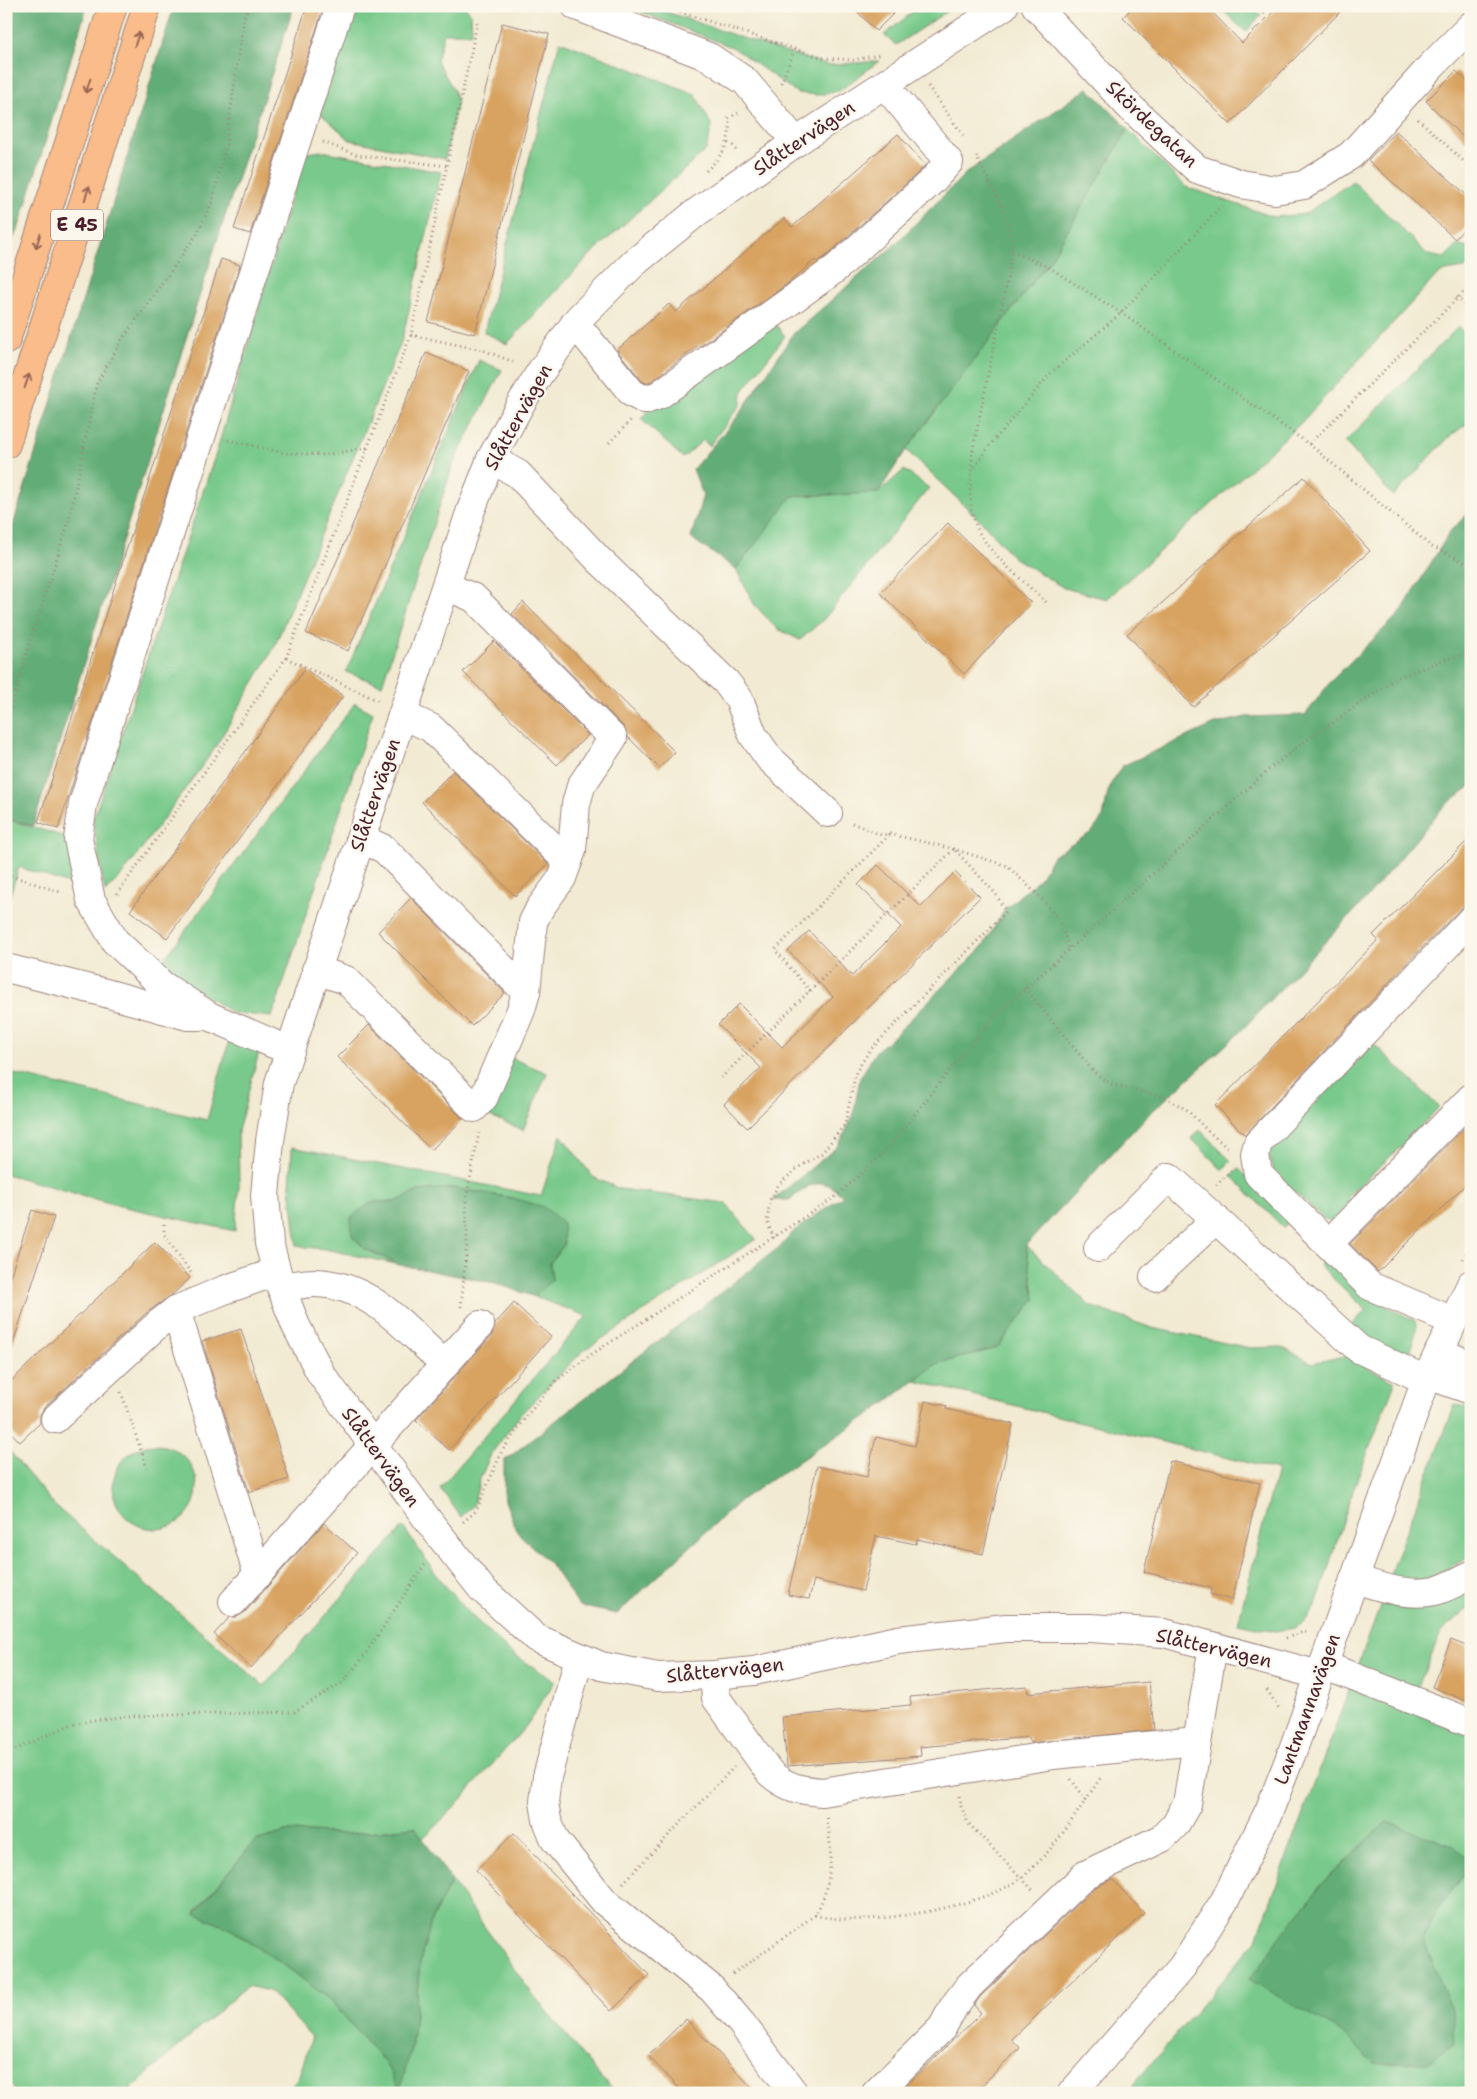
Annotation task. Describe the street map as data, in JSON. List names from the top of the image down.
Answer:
{
  "streets": {
    "highway": ["E 45"],
    "street": ["Skördegatan", "Slåttervägen", "Lantmannavägen"]
  },
  "crossings": [
    ["Slåttervägen", "Lantmannavägen"]
  ]
}
